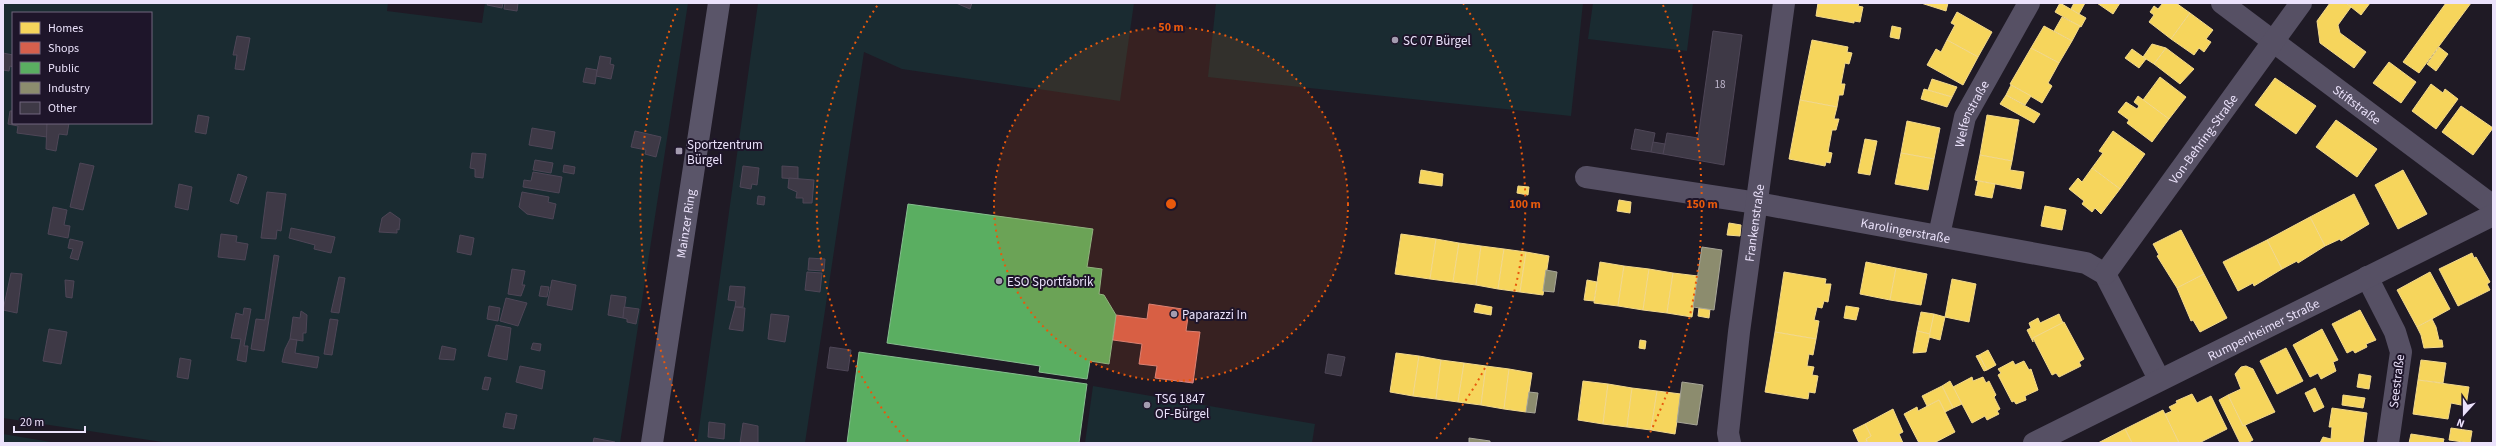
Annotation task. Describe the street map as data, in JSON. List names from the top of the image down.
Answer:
{
  "streets": {
    "street": [
      "Stiftstraße",
      "Welfenstraße",
      "Von-Behring-Straße",
      "Mainzer Ring",
      "Frankenstraße",
      "Karolingerstraße",
      "Rumpenheimer Straße",
      "Seestraße"
    ]
  },
  "crossings": [
    ["Stiftstraße", "Von-Behring-Straße"],
    ["Welfenstraße", "Karolingerstraße"],
    ["Von-Behring-Straße", "Karolingerstraße"],
    ["Frankenstraße", "Karolingerstraße"],
    ["Rumpenheimer Straße", "Seestraße"]
  ],
  "places": {
    "other": [
      "SC 07 Bürgel",
      "ESO Sportfabrik",
      "Paparazzi In",
      "TSG 1847 OF-Bürgel"
    ],
    "transit": ["Sportzentrum Bürgel"]
  },
  "house_numbers": ["18"],
  "legend": [
    "Homes",
    "Shops",
    "Public",
    "Industry",
    "Other"
  ],
  "scale_bar": "20 m",
  "north": "bottom",
  "rings": ["50 m", "100 m", "150 m"]
}
